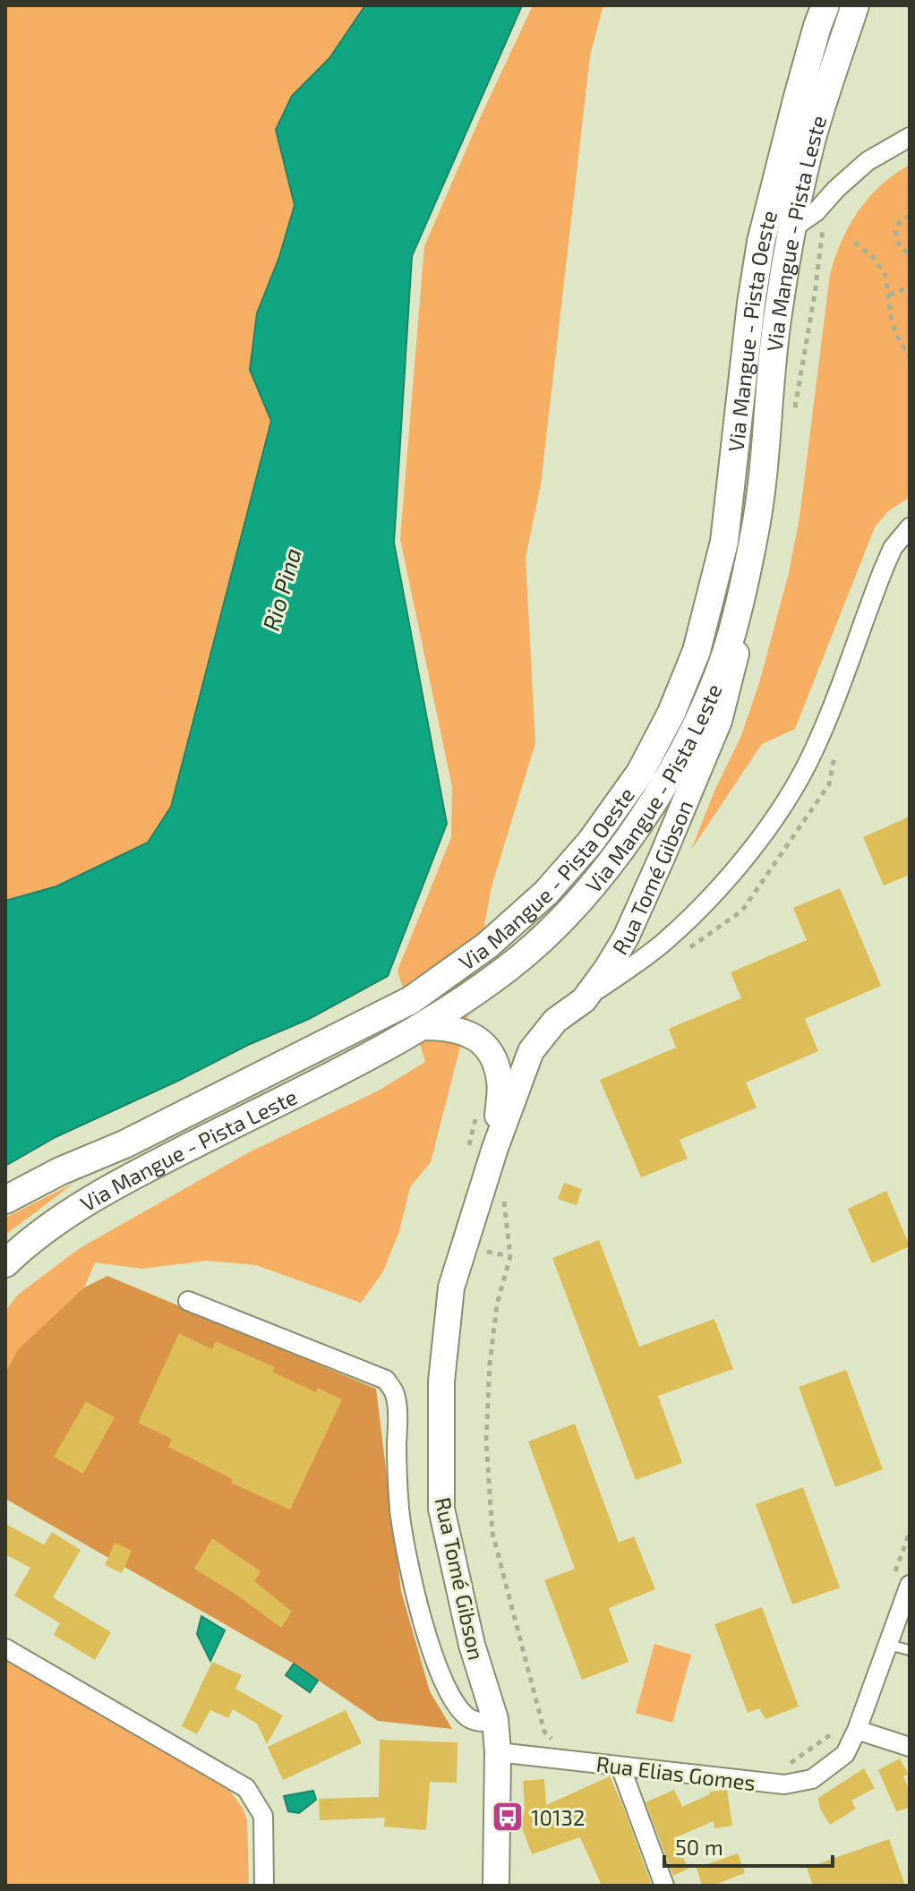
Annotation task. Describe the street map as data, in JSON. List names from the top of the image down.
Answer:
{
  "streets": {
    "main road": ["Via Mangue - Pista Leste", "Via Mangue - Pista Oeste"],
    "street": ["Rua Tomé Gibson", "Rua Elias Gomes"]
  },
  "crossings": [
    ["Via Mangue - Pista Leste", "Rua Tomé Gibson"],
    ["Rua Tomé Gibson", "Rua Elias Gomes"]
  ],
  "water": ["Rio Pina"],
  "places": {
    "bus stop": ["10132"]
  },
  "scale_bar": "50 m"
}
